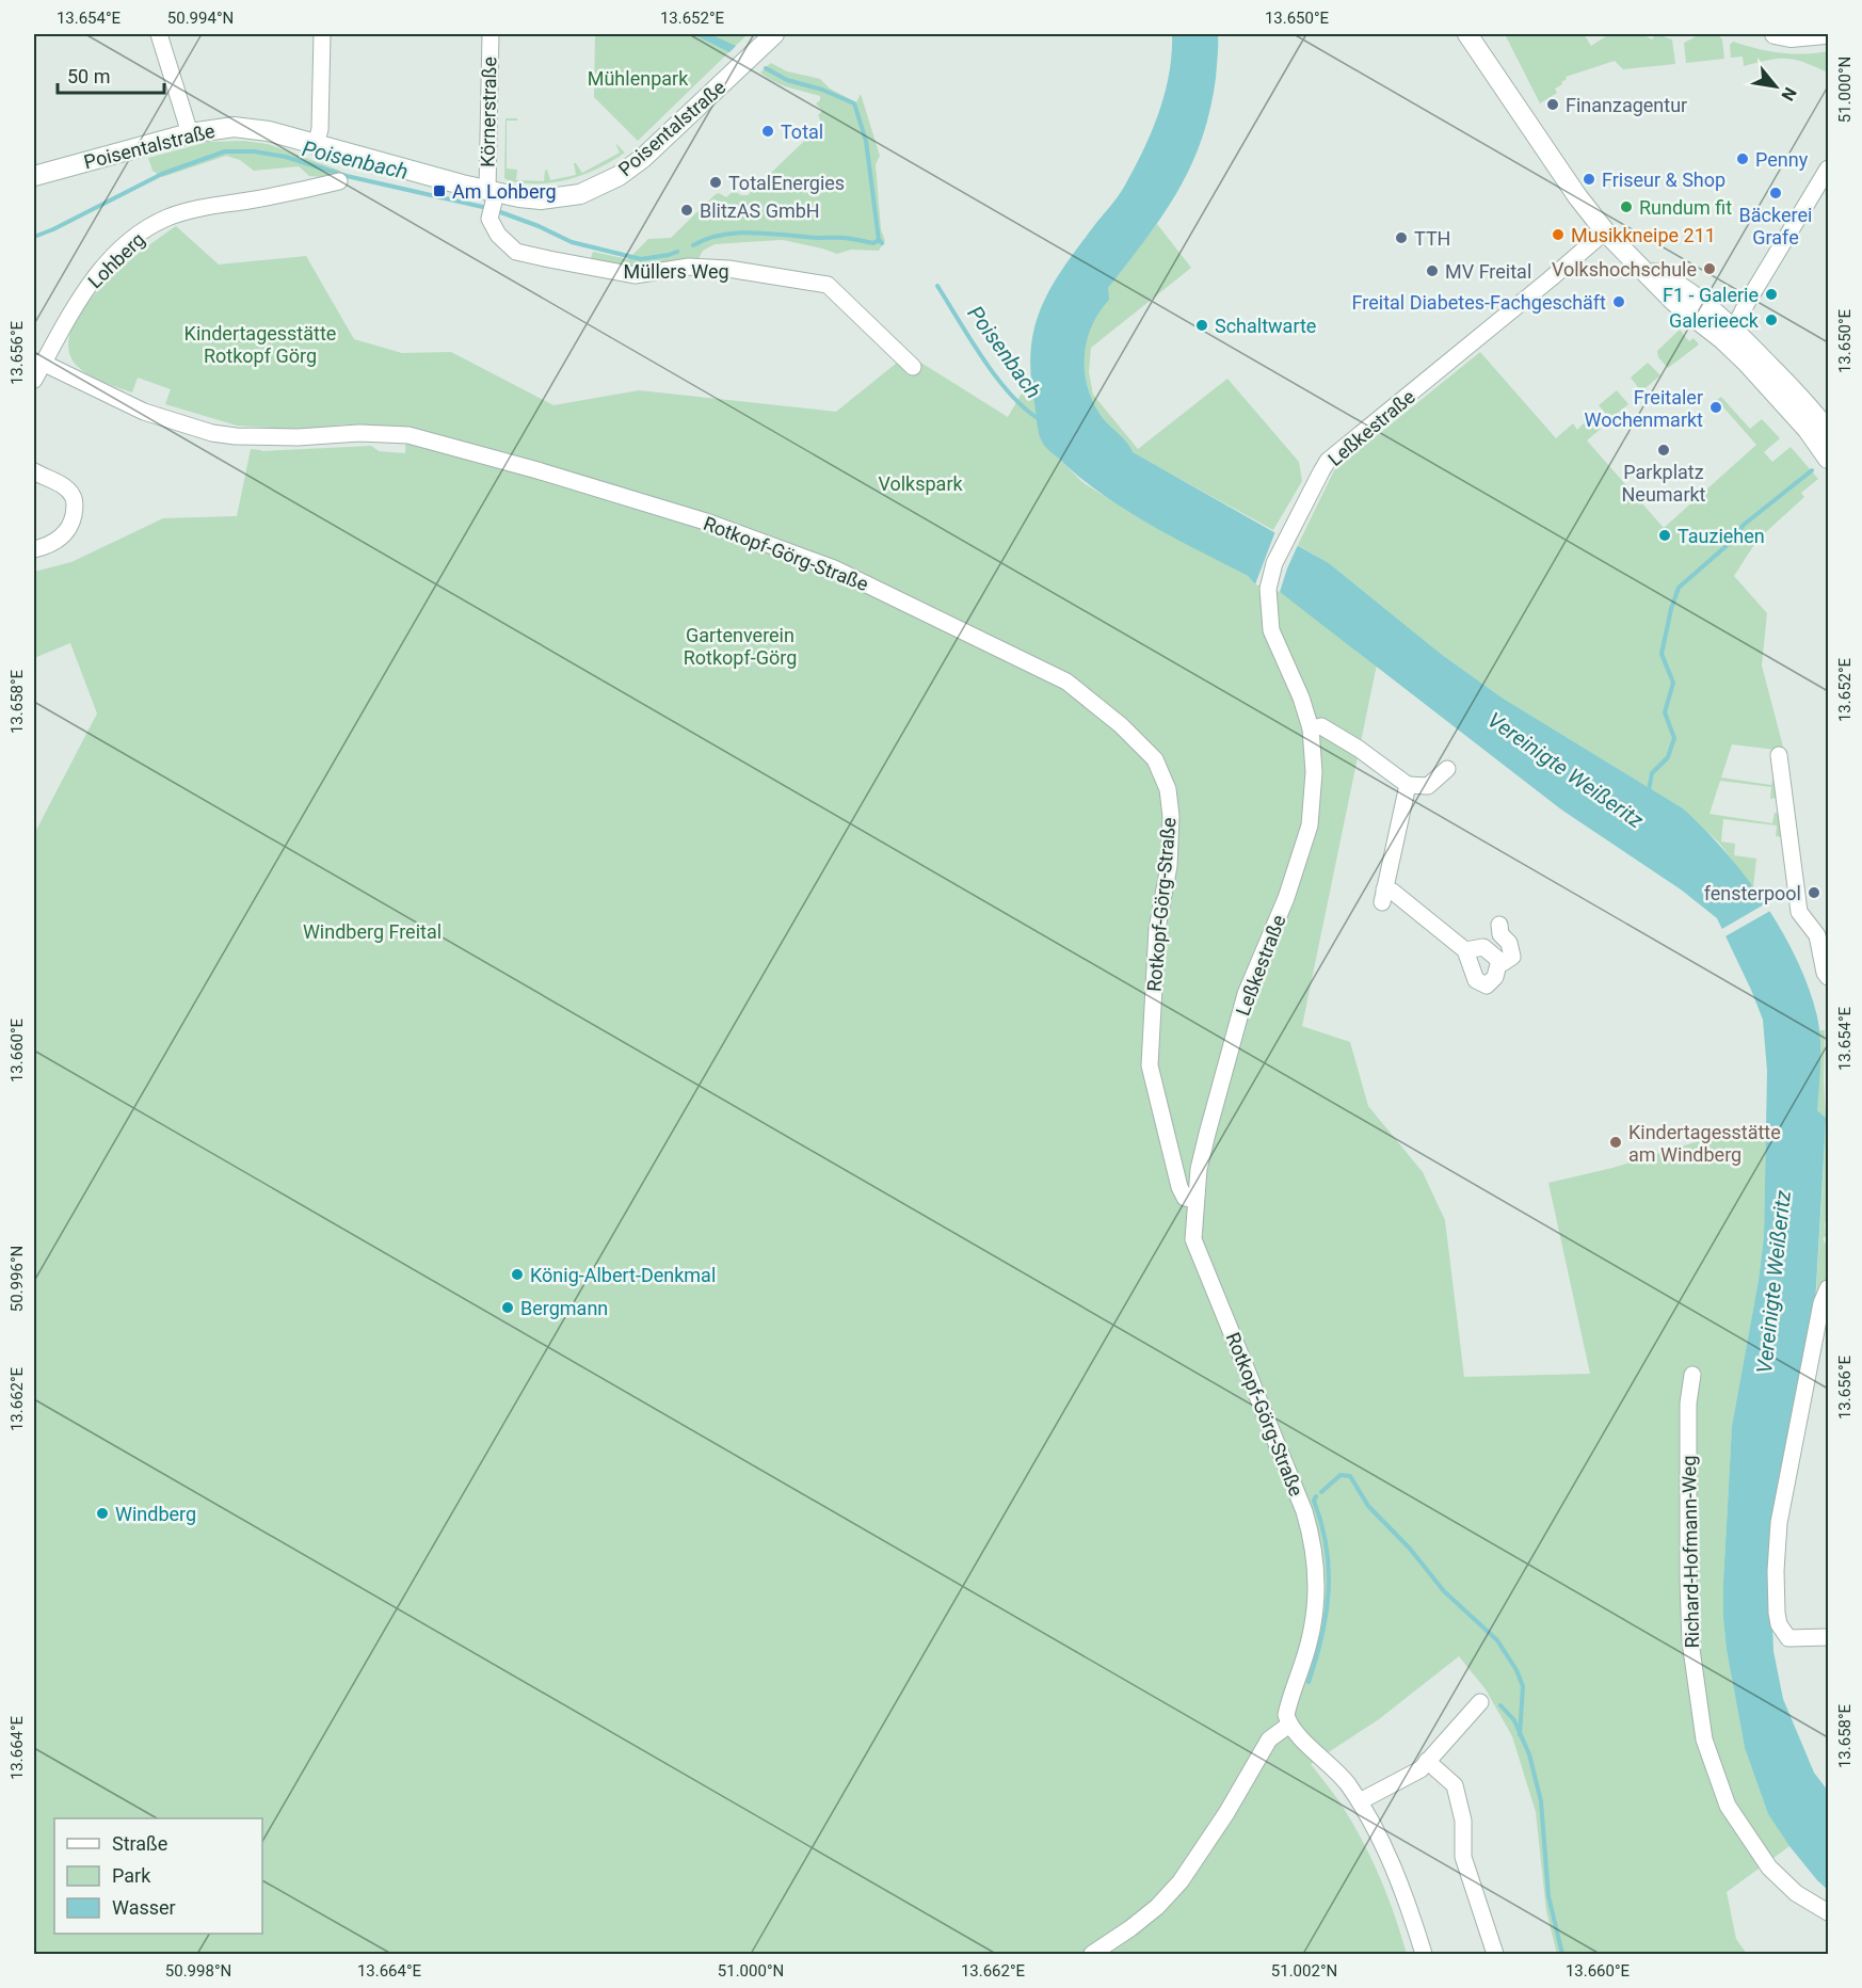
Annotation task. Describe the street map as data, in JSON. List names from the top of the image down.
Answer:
{
  "streets": {
    "main road": ["Poisentalstraße"],
    "street": [
      "Körnerstraße",
      "Lohberg",
      "Müllers Weg",
      "Leßkestraße",
      "Rotkopf-Görg-Straße",
      "Richard-Hofmann-Weg"
    ]
  },
  "crossings": [
    ["Körnerstraße", "Poisentalstraße"],
    ["Körnerstraße", "Müllers Weg"],
    ["Poisentalstraße", "Müllers Weg"],
    ["Lohberg", "Rotkopf-Görg-Straße"],
    ["Leßkestraße", "Rotkopf-Görg-Straße"]
  ],
  "water": ["Poisenbach", "Vereinigte Weißeritz"],
  "parks": [
    "Mühlenpark",
    "Kindertagesstätte Rotkopf Görg",
    "Volkspark",
    "Gartenverein Rotkopf-Görg",
    "Windberg Freital"
  ],
  "places": {
    "other": [
      "Finanzagentur",
      "Total",
      "Penny",
      "Friseur & Shop",
      "TotalEnergies",
      "Bäckerei Grafe",
      "Rundum fit",
      "BlitzAS GmbH",
      "Musikkneipe 211",
      "TTH",
      "Volkshochschule",
      "MV Freital",
      "F1 - Galerie",
      "Freital Diabetes-Fachgeschäft",
      "Galerieeck",
      "Schaltwarte",
      "Freitaler Wochenmarkt",
      "Parkplatz Neumarkt",
      "Tauziehen",
      "fensterpool",
      "Kindertagesstätte am Windberg",
      "König-Albert-Denkmal",
      "Bergmann",
      "Windberg"
    ],
    "transit": ["Am Lohberg"]
  },
  "legend": ["Straße", "Park", "Wasser"],
  "scale_bar": "50 m",
  "north": "bottom right",
  "coordinates": [
    "13.654°E",
    "50.994°N",
    "13.652°E",
    "13.650°E",
    "51.000°N",
    "13.656°E",
    "13.658°E",
    "13.660°E",
    "50.996°N",
    "13.662°E",
    "13.664°E",
    "50.998°N",
    "51.002°N"
  ]
}
